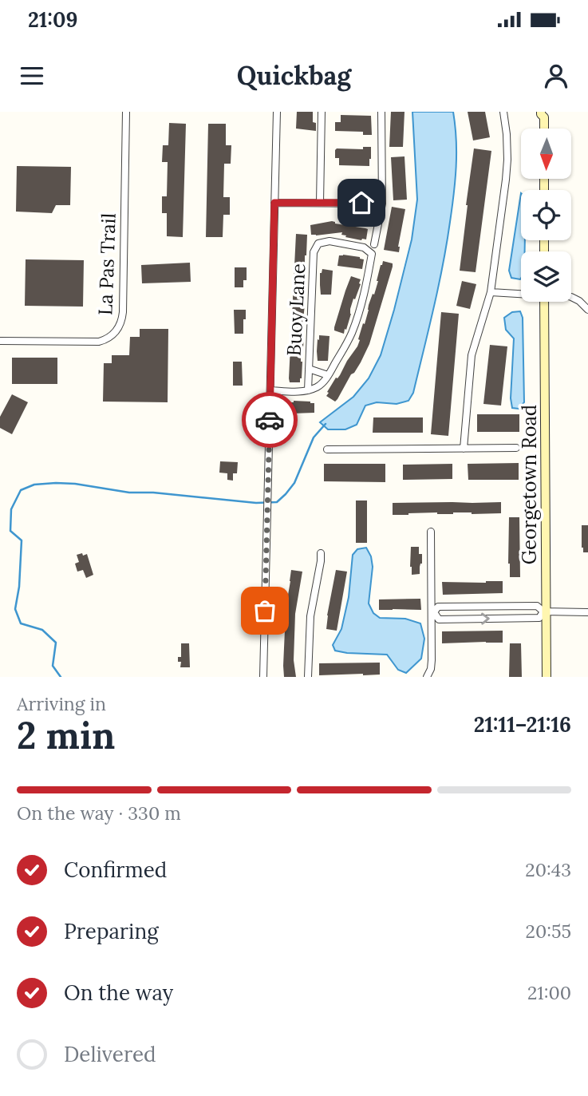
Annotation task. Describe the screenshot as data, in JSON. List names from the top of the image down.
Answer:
{
  "streets": {
    "main road": ["Georgetown Road"],
    "street": ["La Pas Trail", "Buoy Lane"]
  },
  "north": "bottom",
  "page": {
    "status": "21:09",
    "header": "Quickbag",
    "heading": ["2 min", "Arriving in", "21:11–21:16"],
    "bar": "On the way · 330 m",
    "list": [
      ["Confirmed", "20:43"],
      ["Preparing", "20:55"],
      ["On the way", "21:00"],
      "Delivered"
    ]
  }
}
